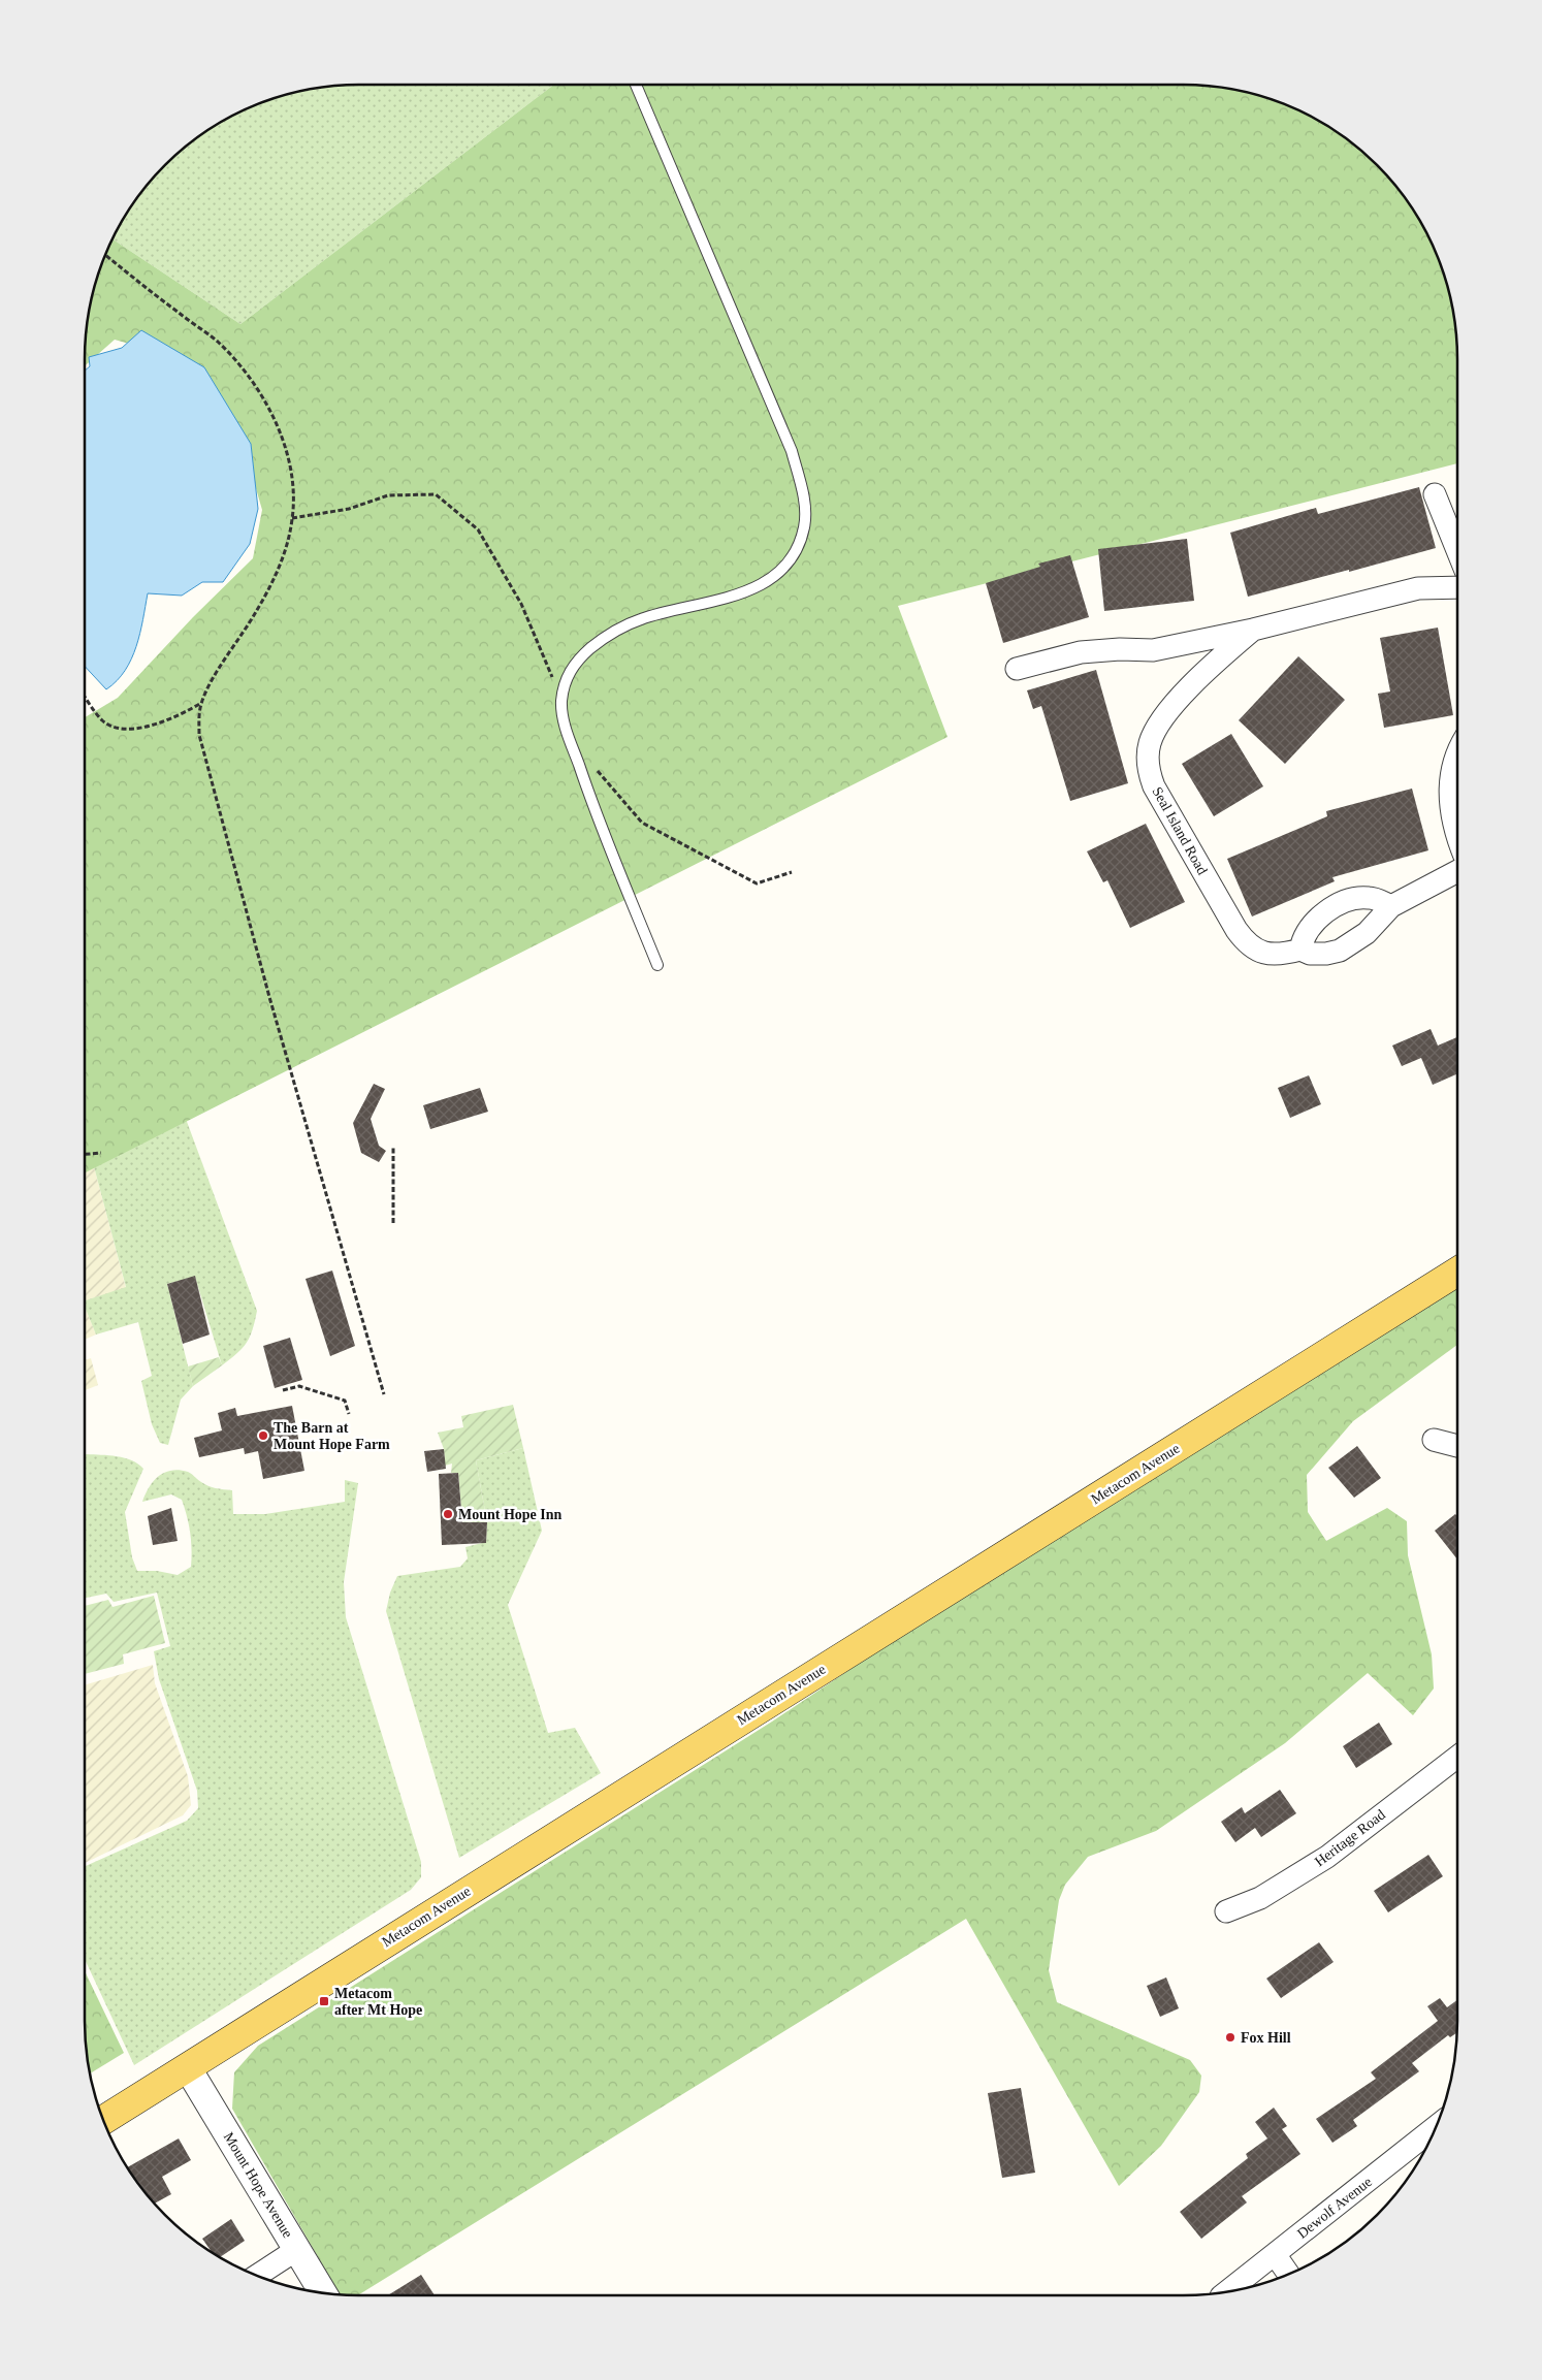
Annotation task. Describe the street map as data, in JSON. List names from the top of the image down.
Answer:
{
  "streets": {
    "main road": ["Metacom Avenue"],
    "street": [
      "Seal Island Road",
      "Heritage Road",
      "Mount Hope Avenue",
      "Dewolf Avenue"
    ]
  },
  "crossings": [
    ["Metacom Avenue", "Mount Hope Avenue"]
  ],
  "places": {
    "other": ["The Barn at Mount Hope Farm", "Mount Hope Inn", "Fox Hill"],
    "transit": ["Metacom after Mt Hope"]
  }
}
